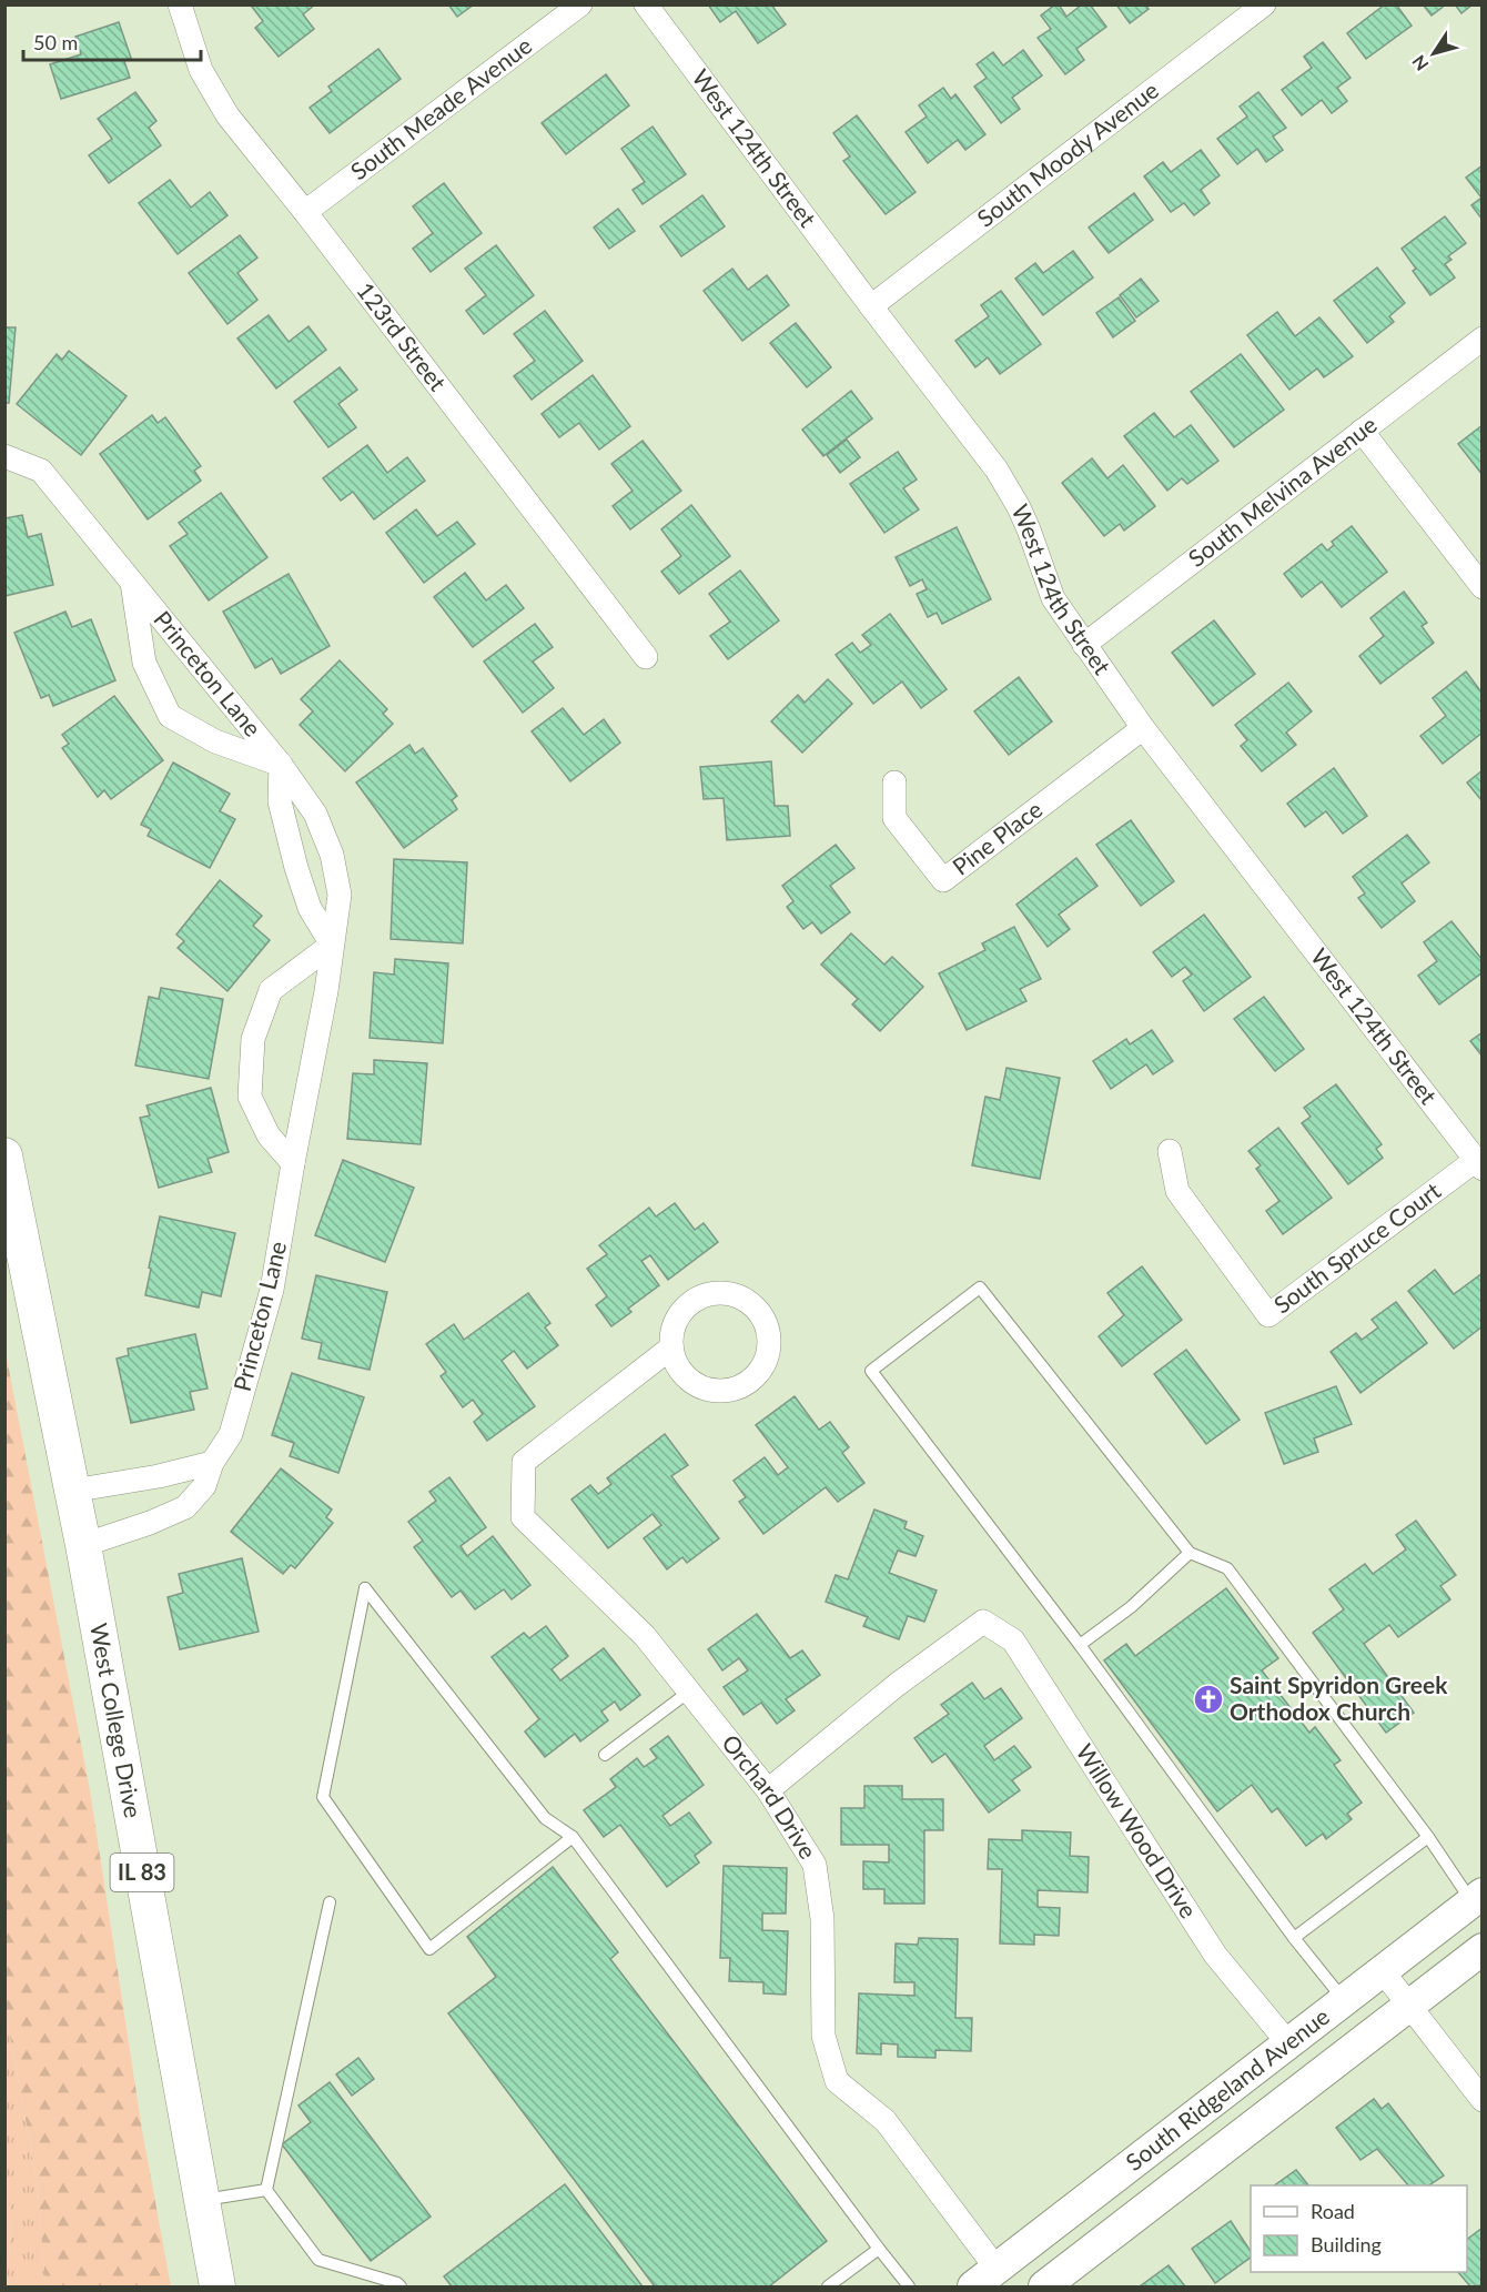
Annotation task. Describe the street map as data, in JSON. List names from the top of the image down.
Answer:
{
  "streets": {
    "main road": ["West College Drive", "IL 83", "South Ridgeland Avenue"],
    "street": [
      "South Meade Avenue",
      "West 124th Street",
      "South Moody Avenue",
      "123rd Street",
      "South Melvina Avenue",
      "Princeton Lane",
      "Pine Place",
      "South Spruce Court",
      "Orchard Drive",
      "Willow Wood Drive"
    ]
  },
  "crossings": [
    ["South Meade Avenue", "123rd Street"],
    ["West 124th Street", "South Moody Avenue"],
    ["West 124th Street", "South Melvina Avenue"],
    ["West 124th Street", "Pine Place"],
    ["West 124th Street", "South Spruce Court"],
    ["Princeton Lane", "West College Drive"],
    ["Orchard Drive", "Willow Wood Drive"],
    ["Orchard Drive", "South Ridgeland Avenue"],
    ["Willow Wood Drive", "South Ridgeland Avenue"]
  ],
  "places": {
    "church": ["Saint Spyridon Greek Orthodox Church"]
  },
  "legend": ["Road", "Building"],
  "scale_bar": "50 m",
  "north": "bottom left"
}
